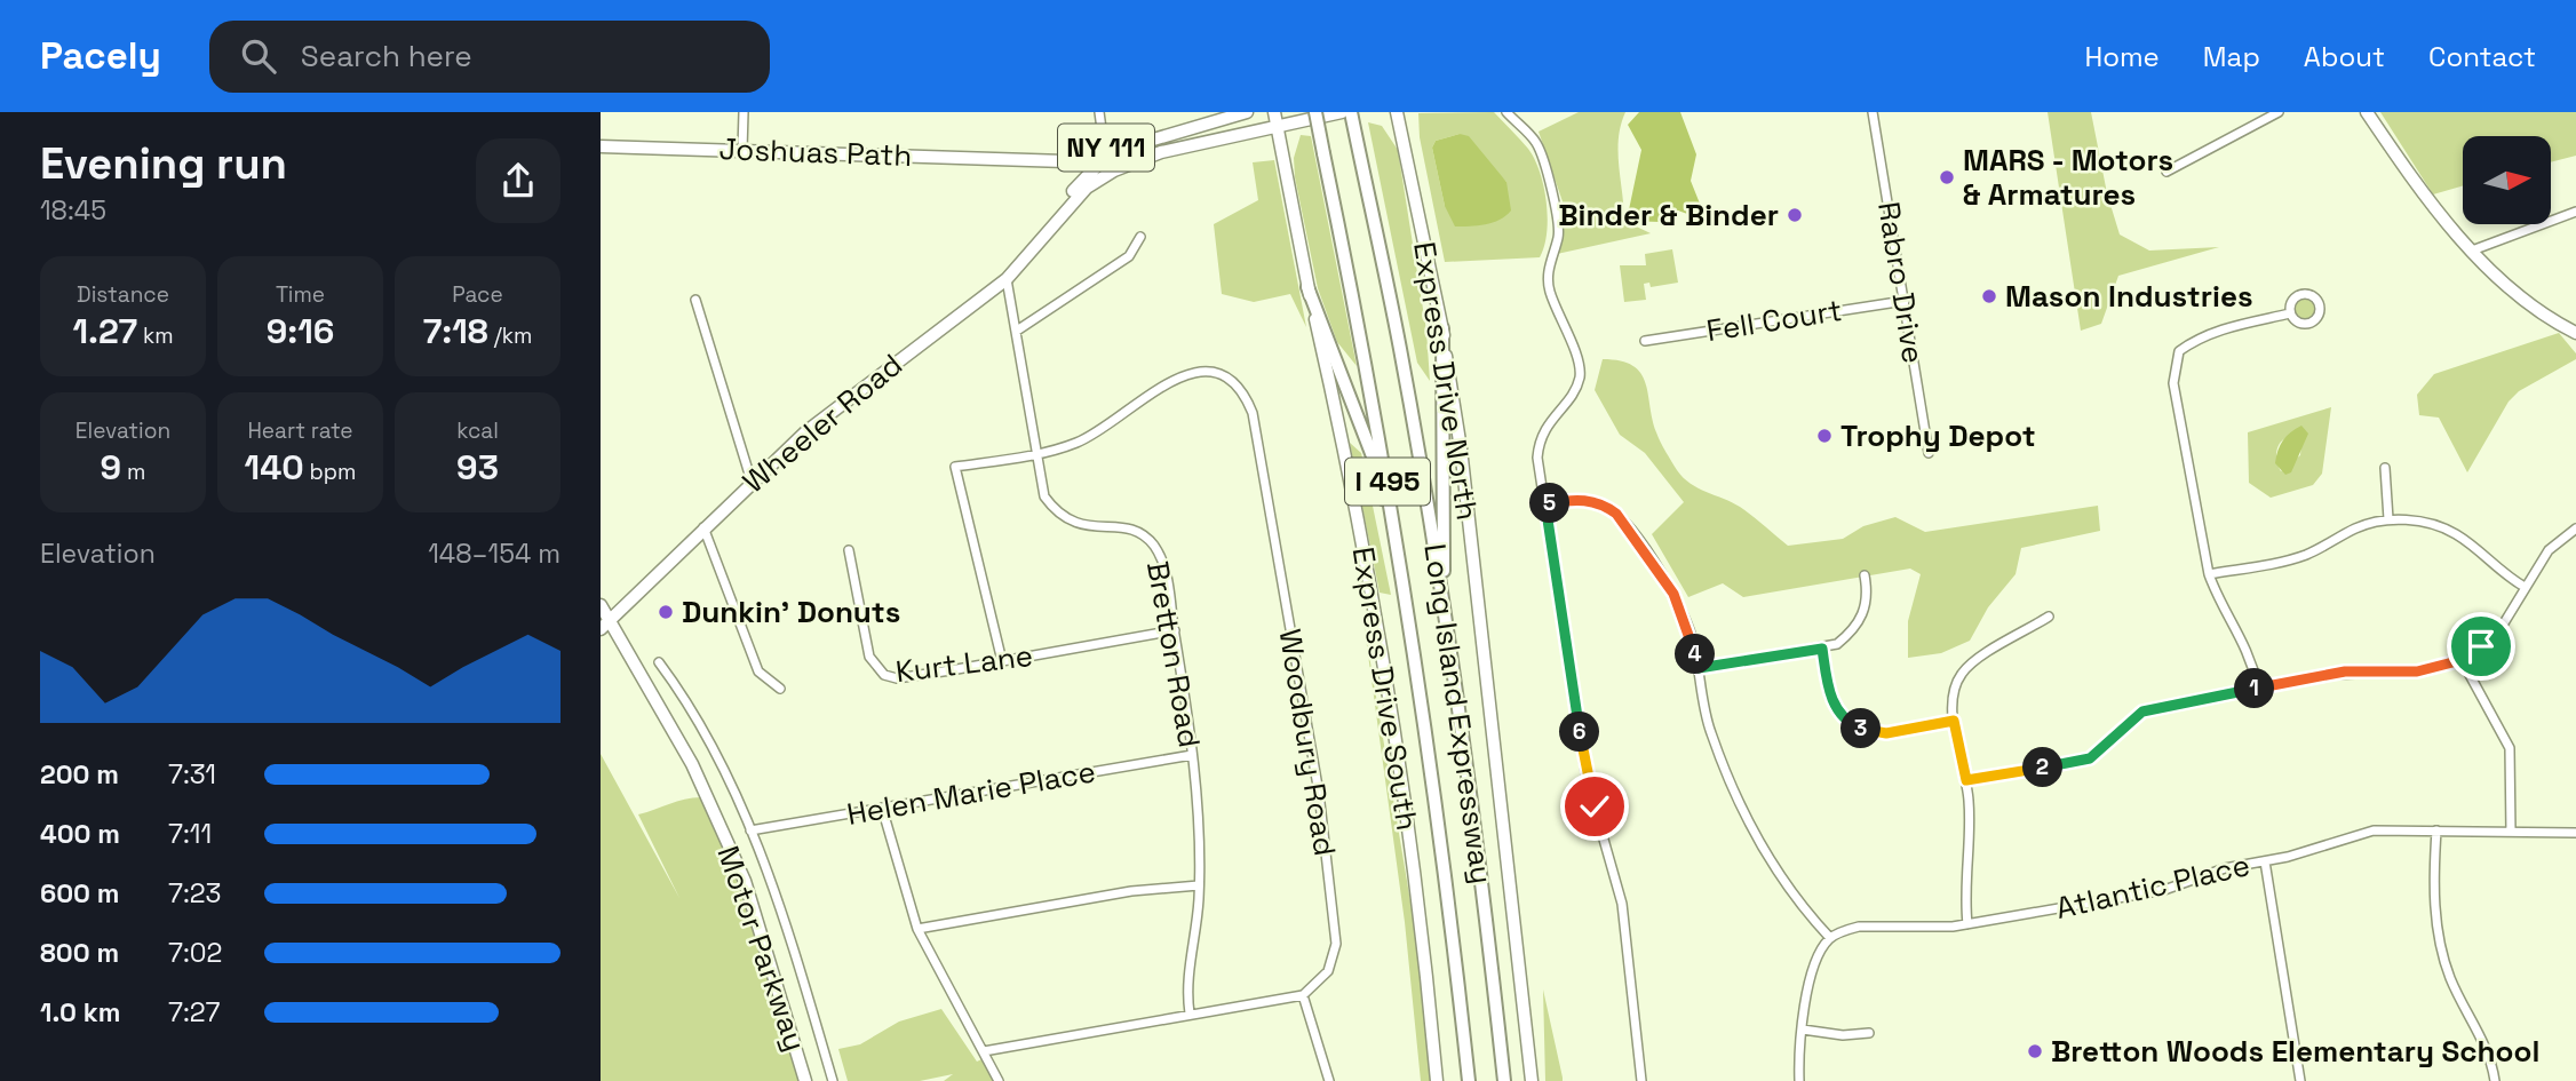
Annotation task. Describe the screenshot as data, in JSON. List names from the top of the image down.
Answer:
{
  "streets": {
    "highway": ["I 495", "Long Island Expressway"],
    "main road": [
      "NY 111",
      "Joshuas Path",
      "Express Drive North",
      "Wheeler Road",
      "Express Drive South",
      "Motor Parkway"
    ],
    "street": [
      "Rabro Drive",
      "Fell Court",
      "Bretton Road",
      "Kurt Lane",
      "Woodbury Road",
      "Helen Marie Place",
      "Atlantic Place"
    ]
  },
  "crossings": [
    ["Joshuas Path", "Wheeler Road"],
    ["Rabro Drive", "Fell Court"],
    ["Wheeler Road", "Bretton Road"],
    ["Wheeler Road", "Express Drive South"],
    ["Wheeler Road", "Motor Parkway"],
    ["Bretton Road", "Kurt Lane"],
    ["Bretton Road", "Woodbury Road"],
    ["Bretton Road", "Helen Marie Place"],
    ["Kurt Lane", "Woodbury Road"]
  ],
  "places": [
    "MARS - Motors & Armatures",
    "Binder & Binder",
    "Mason Industries",
    "Trophy Depot",
    "Dunkin' Donuts",
    "Bretton Woods Elementary School"
  ],
  "north": "right",
  "page": {
    "header": "Pacely",
    "search": "Search here",
    "nav": [
      "Home",
      "Map",
      "About",
      "Contact"
    ],
    "heading": ["Evening run", "18:45"],
    "stats": [
      ["Distance", "1.27 km"],
      ["Time", "9:16"],
      ["Pace", "7:18 /km"],
      ["Elevation", "9 m"],
      ["Heart rate", "140 bpm"],
      ["kcal", "93"]
    ],
    "pins": [
      "5",
      "4",
      "1",
      "3",
      "6",
      "2"
    ],
    "chart": ["Elevation", "148–154 m"],
    "list": [
      {
        "name": "200 m",
        "note": "7:31"
      },
      {
        "name": "400 m",
        "note": "7:11"
      },
      {
        "name": "600 m",
        "note": "7:23"
      },
      {
        "name": "800 m",
        "note": "7:02"
      },
      {
        "name": "1.0 km",
        "note": "7:27"
      }
    ]
  }
}
